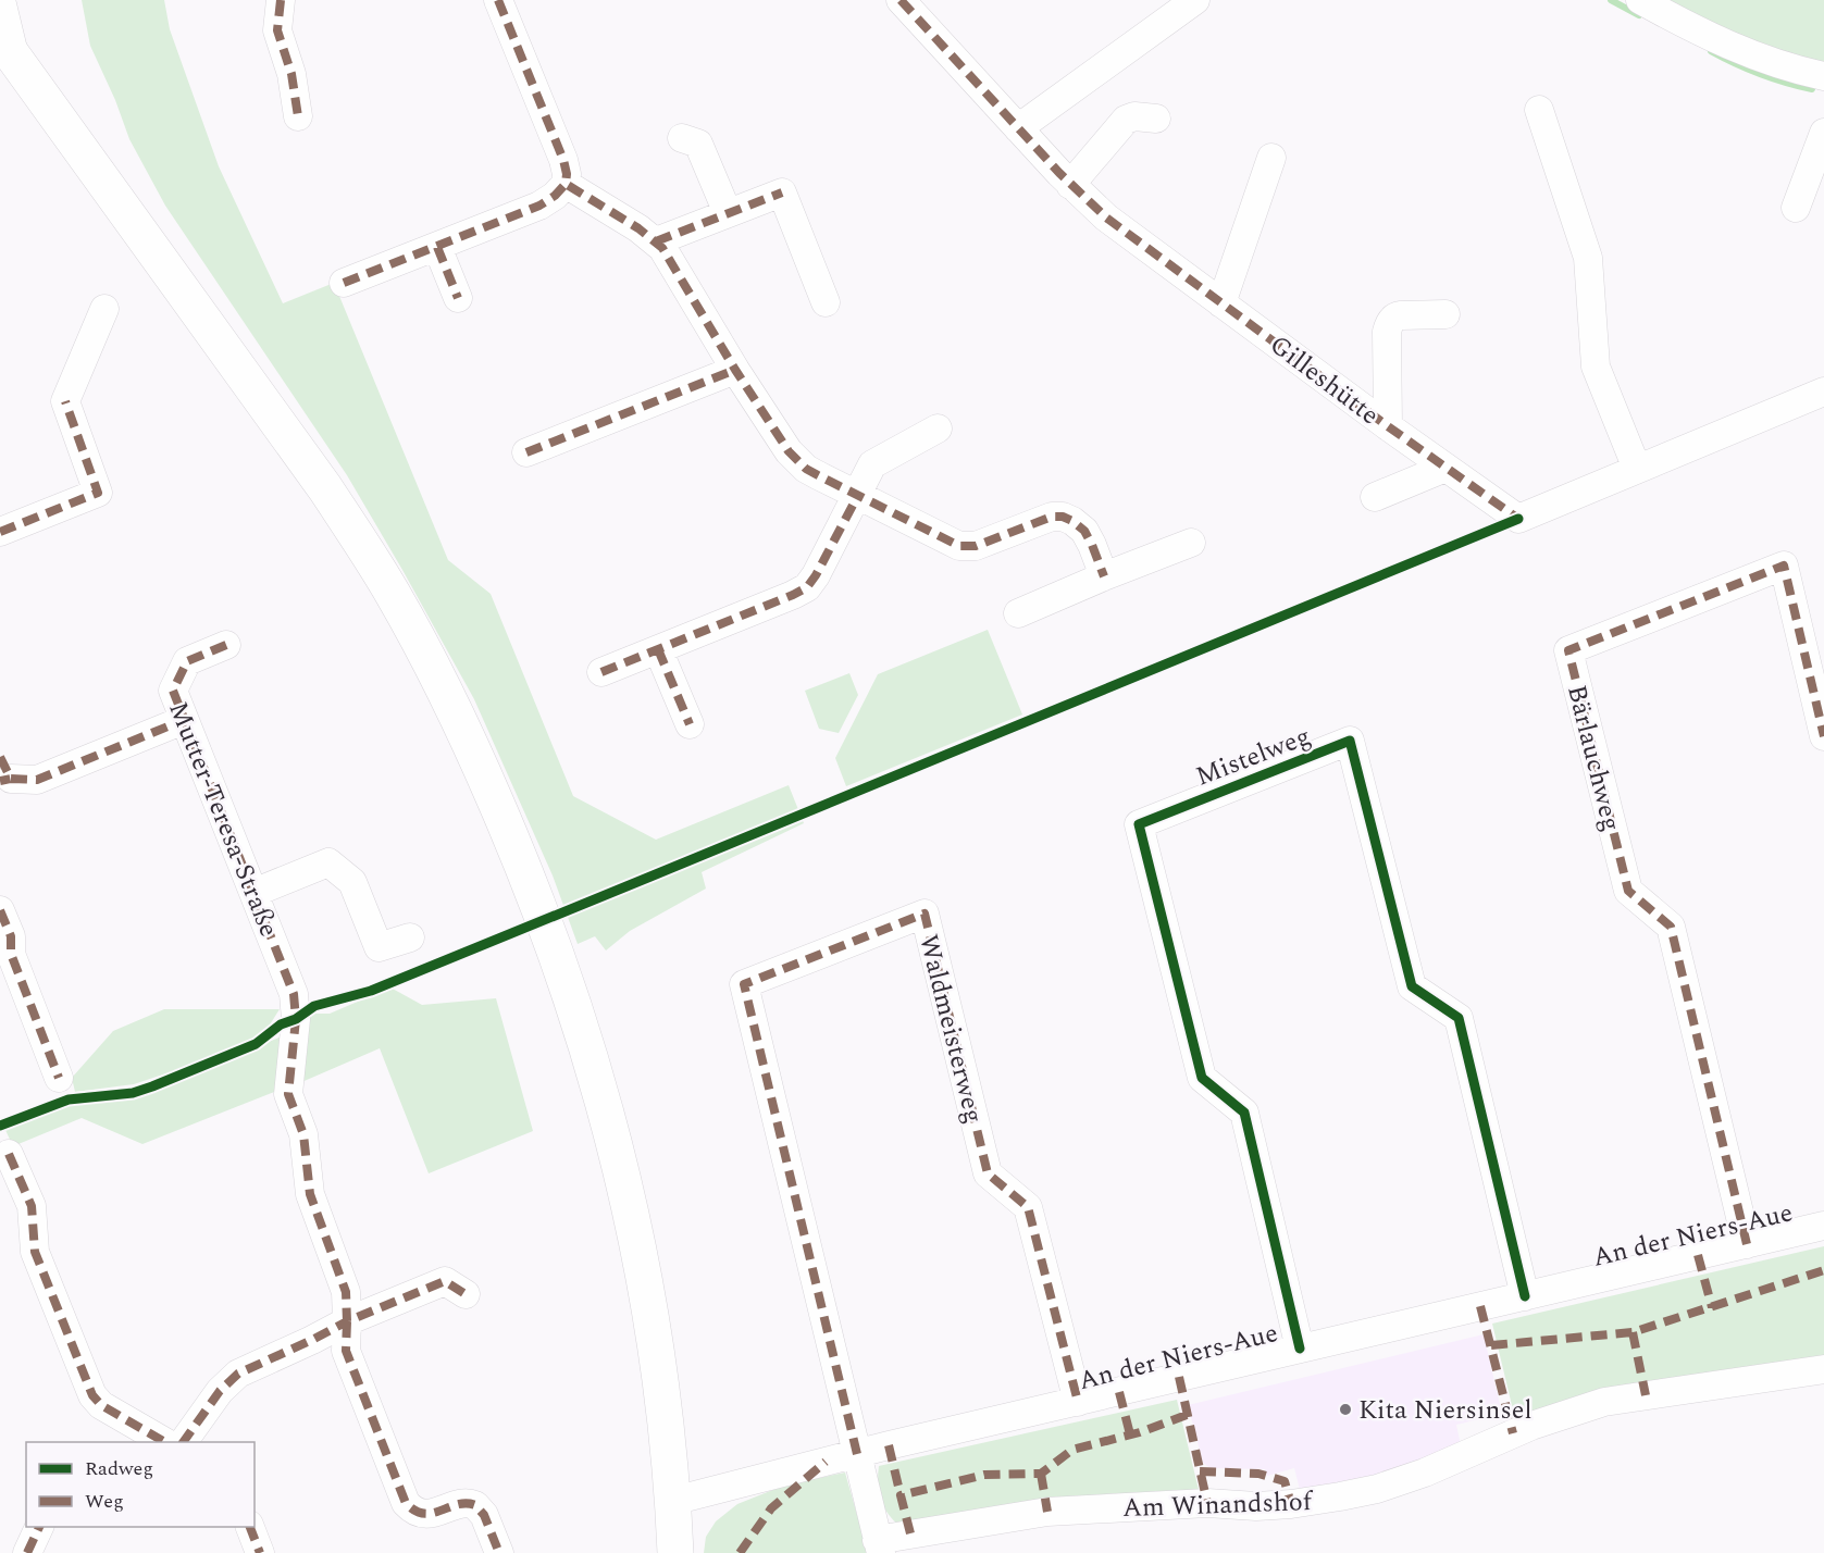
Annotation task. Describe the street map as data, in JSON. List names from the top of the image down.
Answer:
{
  "streets": {
    "street": [
      "Gilleshütte",
      "Mistelweg",
      "Bärlauchweg",
      "Mutter-Teresa-Straße",
      "Waldmeisterweg",
      "An der Niers-Aue",
      "Am Winandshof"
    ]
  },
  "crossings": [
    ["Mistelweg", "An der Niers-Aue"],
    ["Bärlauchweg", "An der Niers-Aue"],
    ["Waldmeisterweg", "An der Niers-Aue"],
    ["Waldmeisterweg", "Am Winandshof"],
    ["An der Niers-Aue", "Am Winandshof"]
  ],
  "places": ["Kita Niersinsel"],
  "legend": ["Radweg", "Weg"]
}
